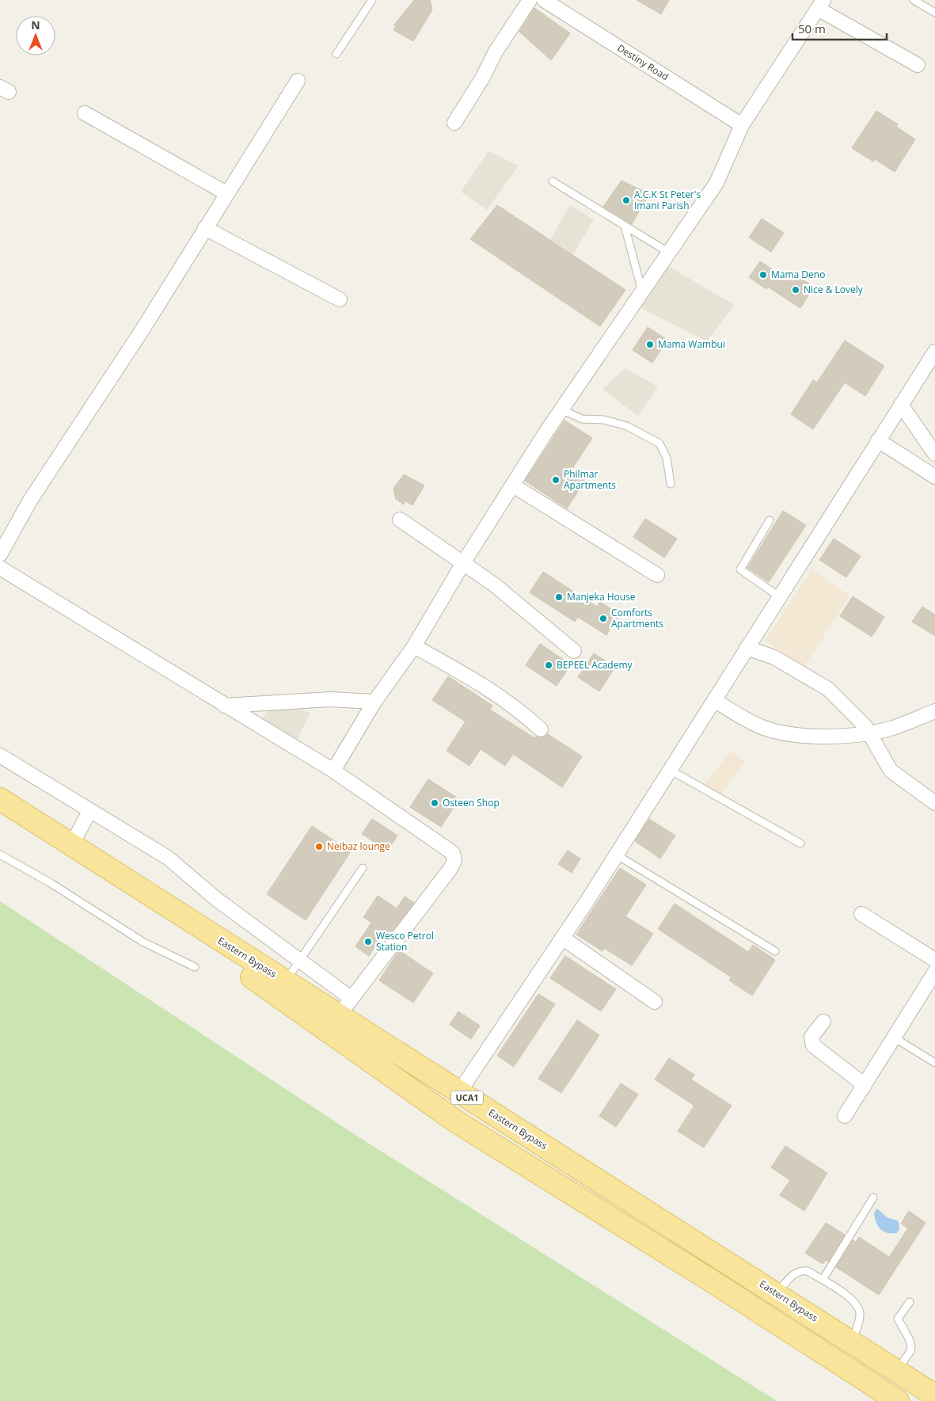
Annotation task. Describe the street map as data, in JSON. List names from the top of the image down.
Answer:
{
  "streets": {
    "main road": ["Eastern Bypass", "UCA1"],
    "street": ["Destiny Road"]
  },
  "places": [
    "A.C.K St Peter's Imani Parish",
    "Mama Deno",
    "Nice & Lovely",
    "Mama Wambui",
    "Philmar Apartments",
    "Manjeka House",
    "Comforts Apartments",
    "BEPEEL Academy",
    "Osteen Shop",
    "Neibaz lounge",
    "Wesco Petrol Station"
  ],
  "scale_bar": "50 m",
  "north": "top"
}
